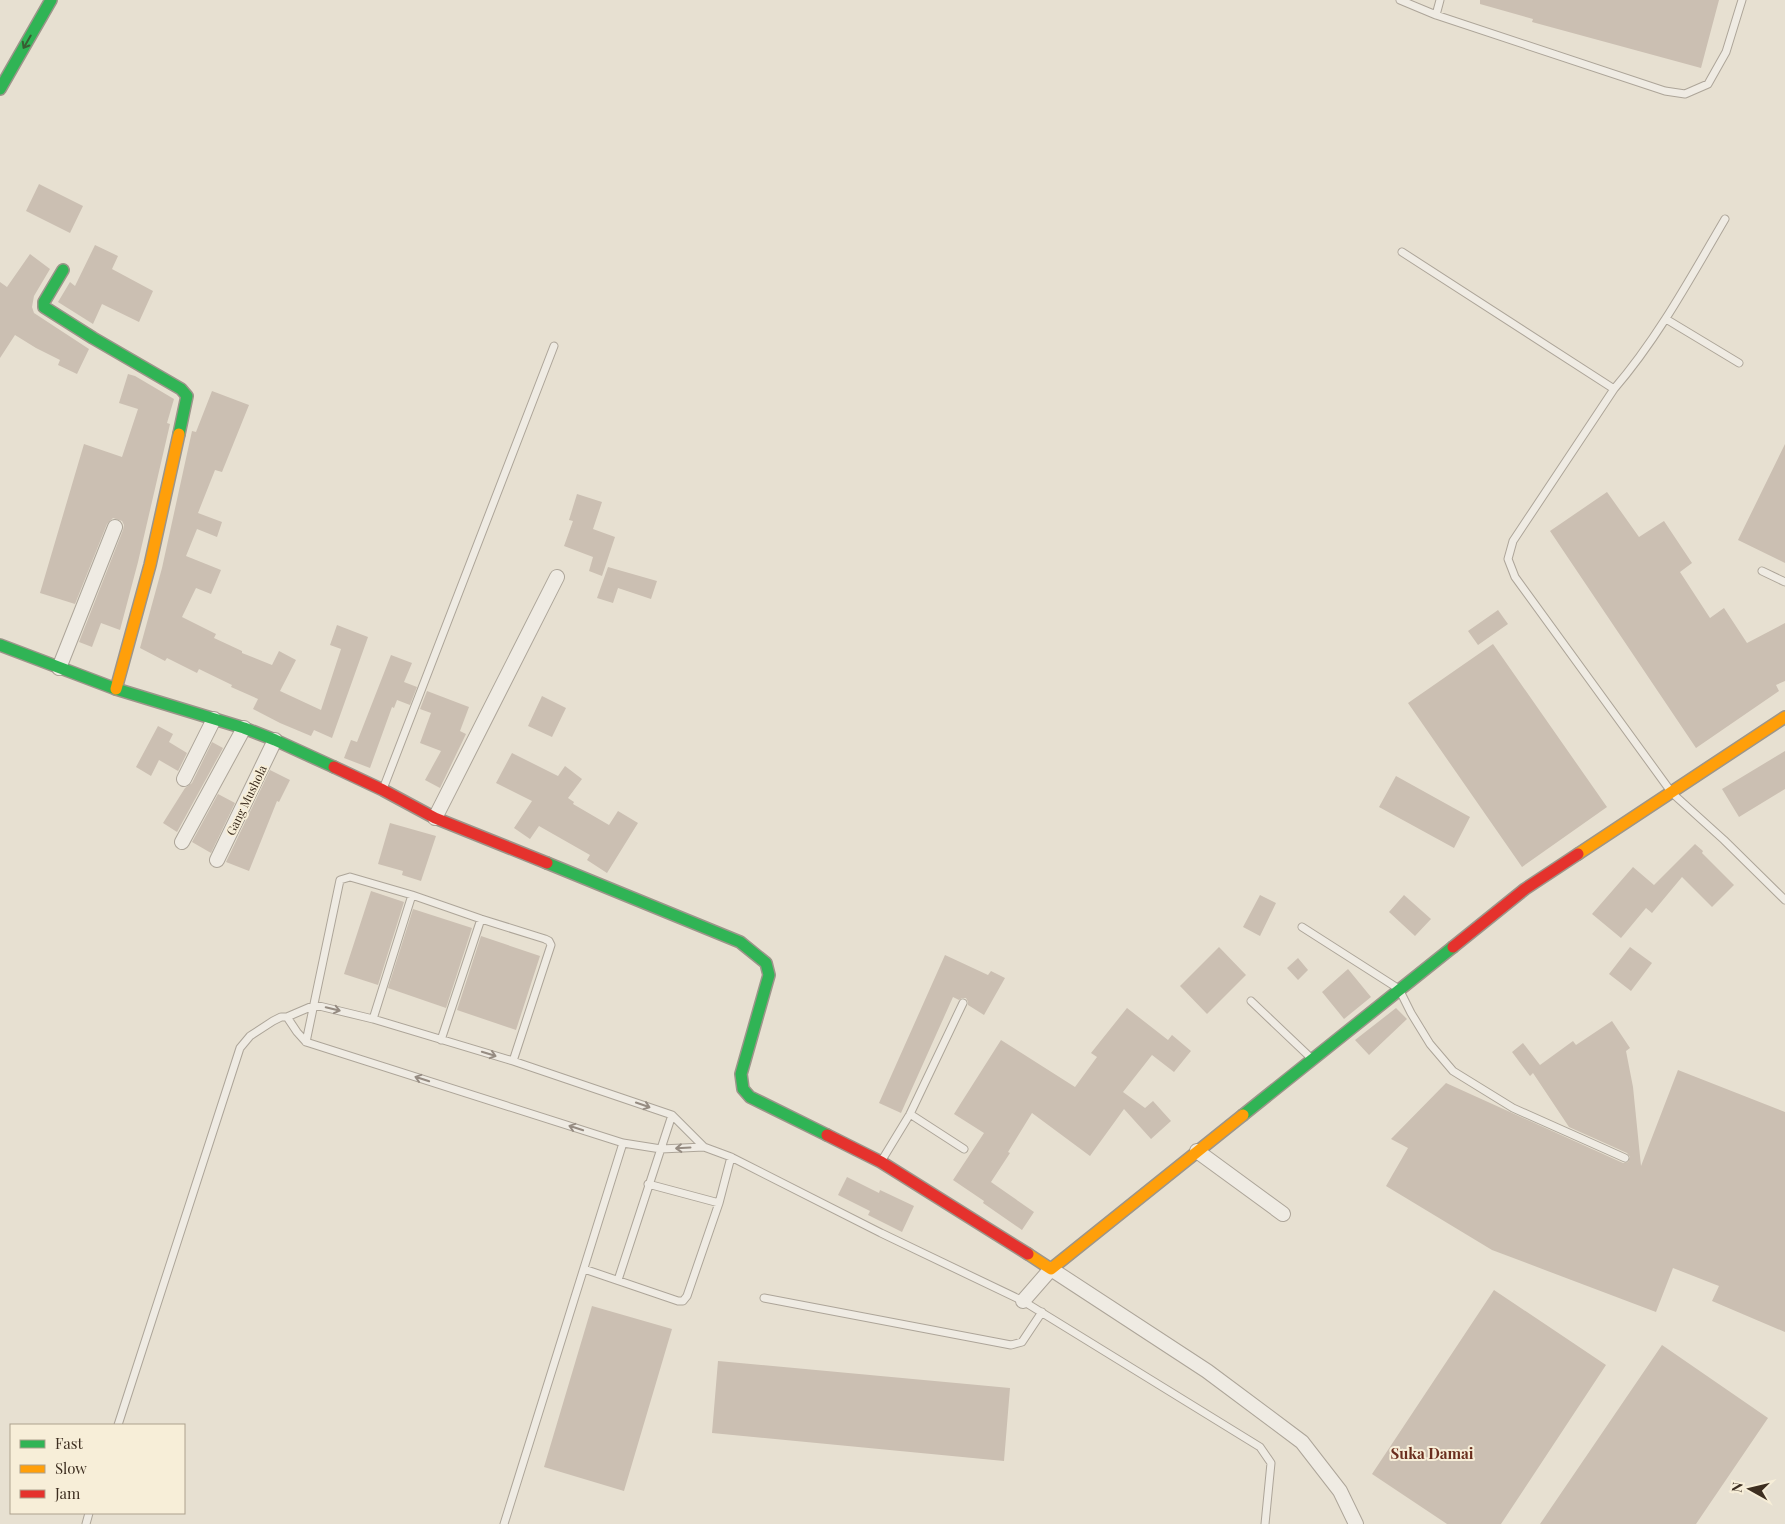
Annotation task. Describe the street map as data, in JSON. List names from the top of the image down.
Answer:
{
  "streets": {
    "street": ["Gang Mushola"]
  },
  "districts": ["Suka Damai"],
  "legend": ["Fast", "Slow", "Jam"],
  "north": "left"
}
